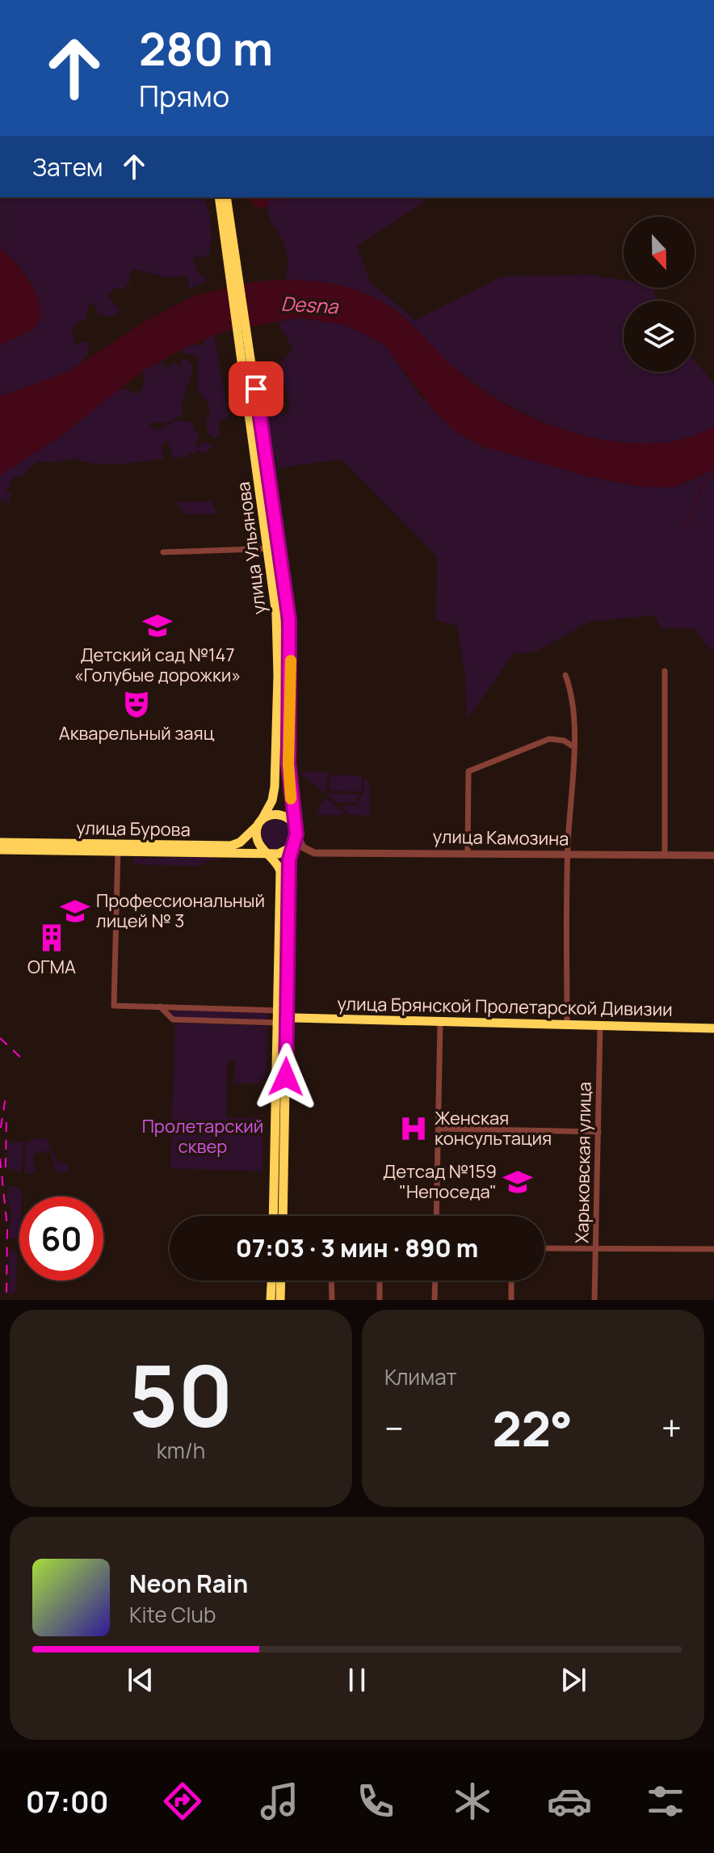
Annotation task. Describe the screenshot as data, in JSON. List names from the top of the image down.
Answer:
{
  "streets": {
    "main road": ["улица Ульянова", "улица Бурова", "улица Брянской Пролетарской Дивизии"],
    "street": ["улица Камозина", "Харьковская улица"]
  },
  "crossings": [
    ["улица Ульянова", "улица Бурова"],
    ["улица Ульянова", "улица Камозина"],
    ["улица Бурова", "улица Камозина"],
    ["улица Брянской Пролетарской Дивизии", "Харьковская улица"]
  ],
  "water": ["Desna"],
  "parks": ["Пролетарский сквер"],
  "places": {
    "school or university": ["Детский сад №147 «Голубые дорожки»", "Профессиональный лицей № 3", "Детсад №159 \"Непоседа\""],
    "theatre": ["Акварельный заяц"],
    "building": ["ОГМА"],
    "hospital": ["Женская консультация"]
  },
  "north": "bottom",
  "page": {
    "turn": ["280 m", "Прямо"],
    "then": "Затем",
    "limit": "60",
    "trip": "07:03 · 3 мин · 890 m",
    "tile": [
      ["50", "km/h"],
      "Климат"
    ],
    "heat": ["−", "22°", "+"],
    "song": ["Neon Rain", "Kite Club"],
    "tabs": "07:00"
  }
}
